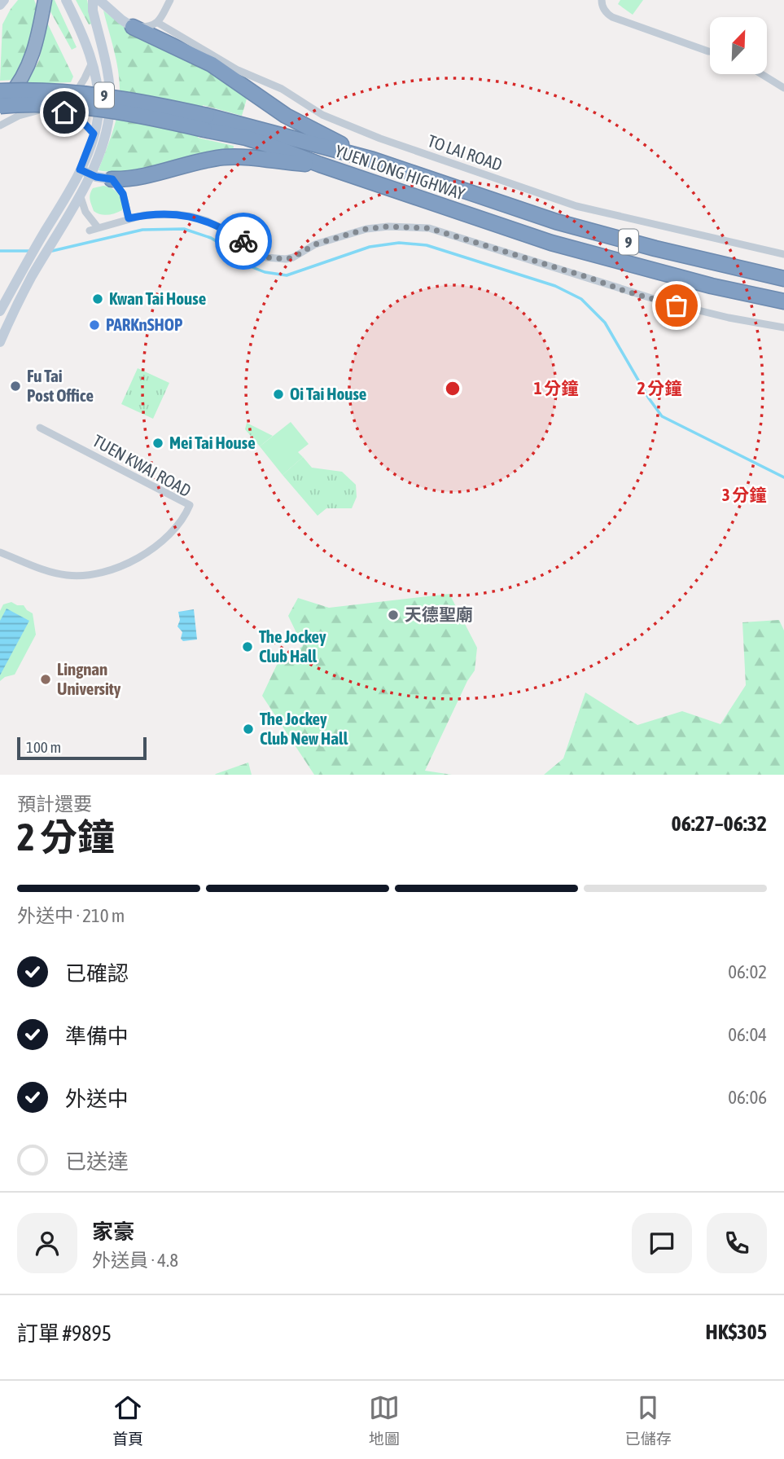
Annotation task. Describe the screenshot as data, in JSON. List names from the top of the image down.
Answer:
{
  "streets": {
    "highway": ["9", "YUEN LONG HIGHWAY"],
    "street": ["TO LAI ROAD", "TUEN KWAI ROAD"]
  },
  "crossings": [
    ["9", "YUEN LONG HIGHWAY"]
  ],
  "places": [
    "Kwan Tai House",
    "PARKnSHOP",
    "Fu Tai Post Office",
    "Oi Tai House",
    "Mei Tai House",
    "天德聖廟",
    "The Jockey Club Hall",
    "Lingnan University",
    "The Jockey Club New Hall"
  ],
  "scale_bar": "100 m",
  "north": "top right",
  "page": {
    "scale": "100 m",
    "heading": ["2 分鐘", "預計還要", "06:27–06:32"],
    "panel": [
      "家豪",
      "外送員 · 4.8",
      "訂單 #9895",
      "HK$305"
    ],
    "bar": "外送中 · 210 m",
    "list": [
      ["已確認", "06:02"],
      ["準備中", "06:04"],
      ["外送中", "06:06"],
      "已送達"
    ],
    "tabs": ["首頁", "地圖", "已儲存"]
  },
  "rings": ["1 分鐘", "2 分鐘", "3 分鐘"]
}
